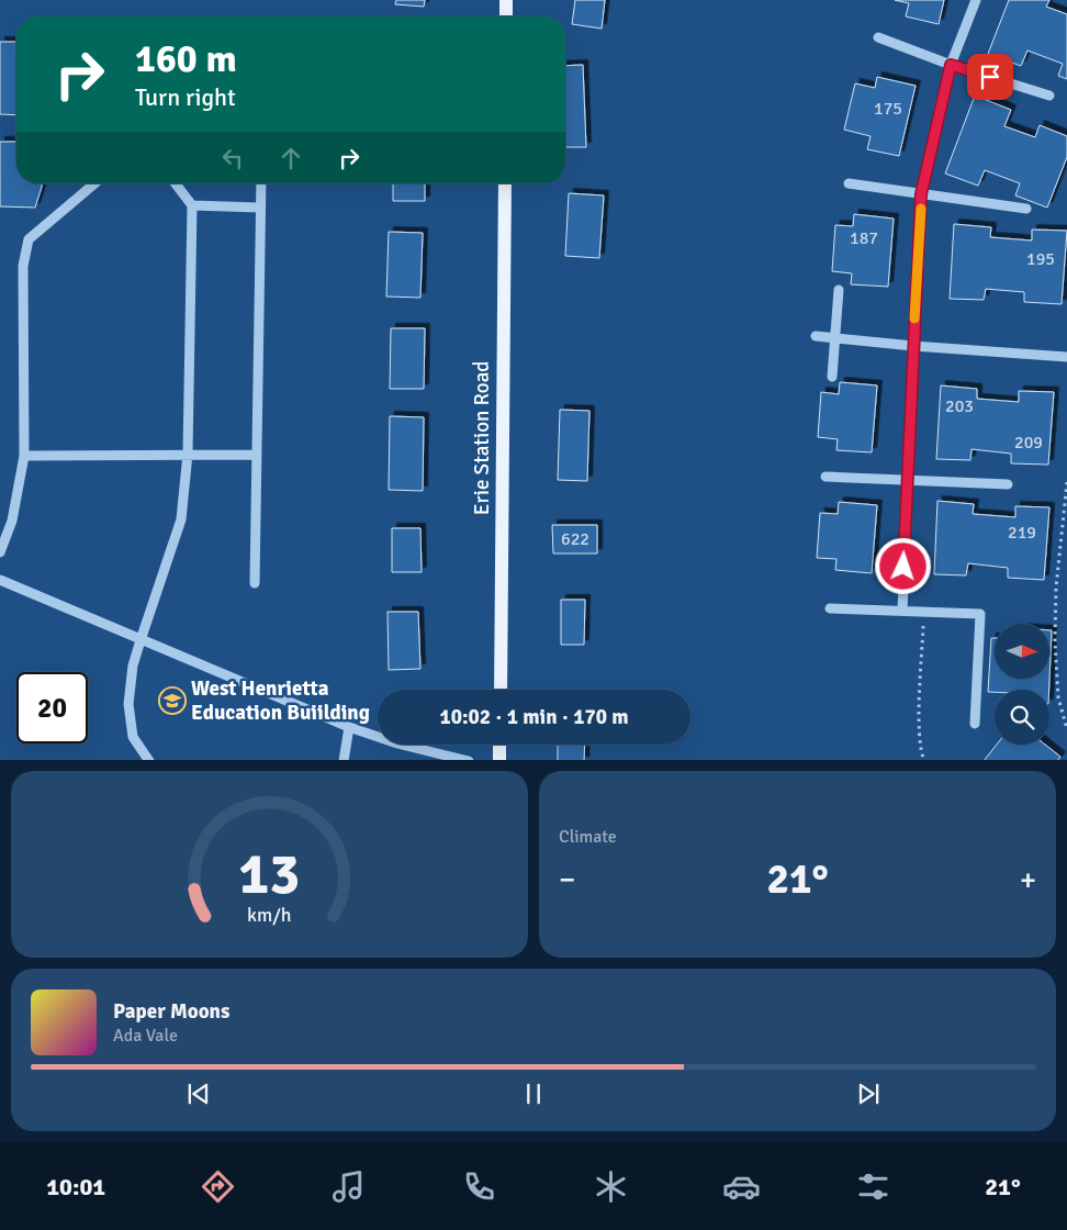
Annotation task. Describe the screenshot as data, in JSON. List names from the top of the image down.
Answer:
{
  "streets": {
    "main road": ["Erie Station Road"]
  },
  "places": {
    "school or university": ["West Henrietta Education Buiilding"]
  },
  "house_numbers": [
    "175",
    "187",
    "195",
    "203",
    "209",
    "219",
    "622"
  ],
  "north": "right",
  "page": {
    "turn": ["160 m", "Turn right"],
    "limit": "20",
    "trip": "10:02 · 1 min · 170 m",
    "tile": "Climate",
    "heat": ["−", "21°", "+"],
    "song": ["Paper Moons", "Ada Vale"],
    "tabs": ["10:01", "21°"],
    "gauge": ["13", "km/h"]
  }
}
